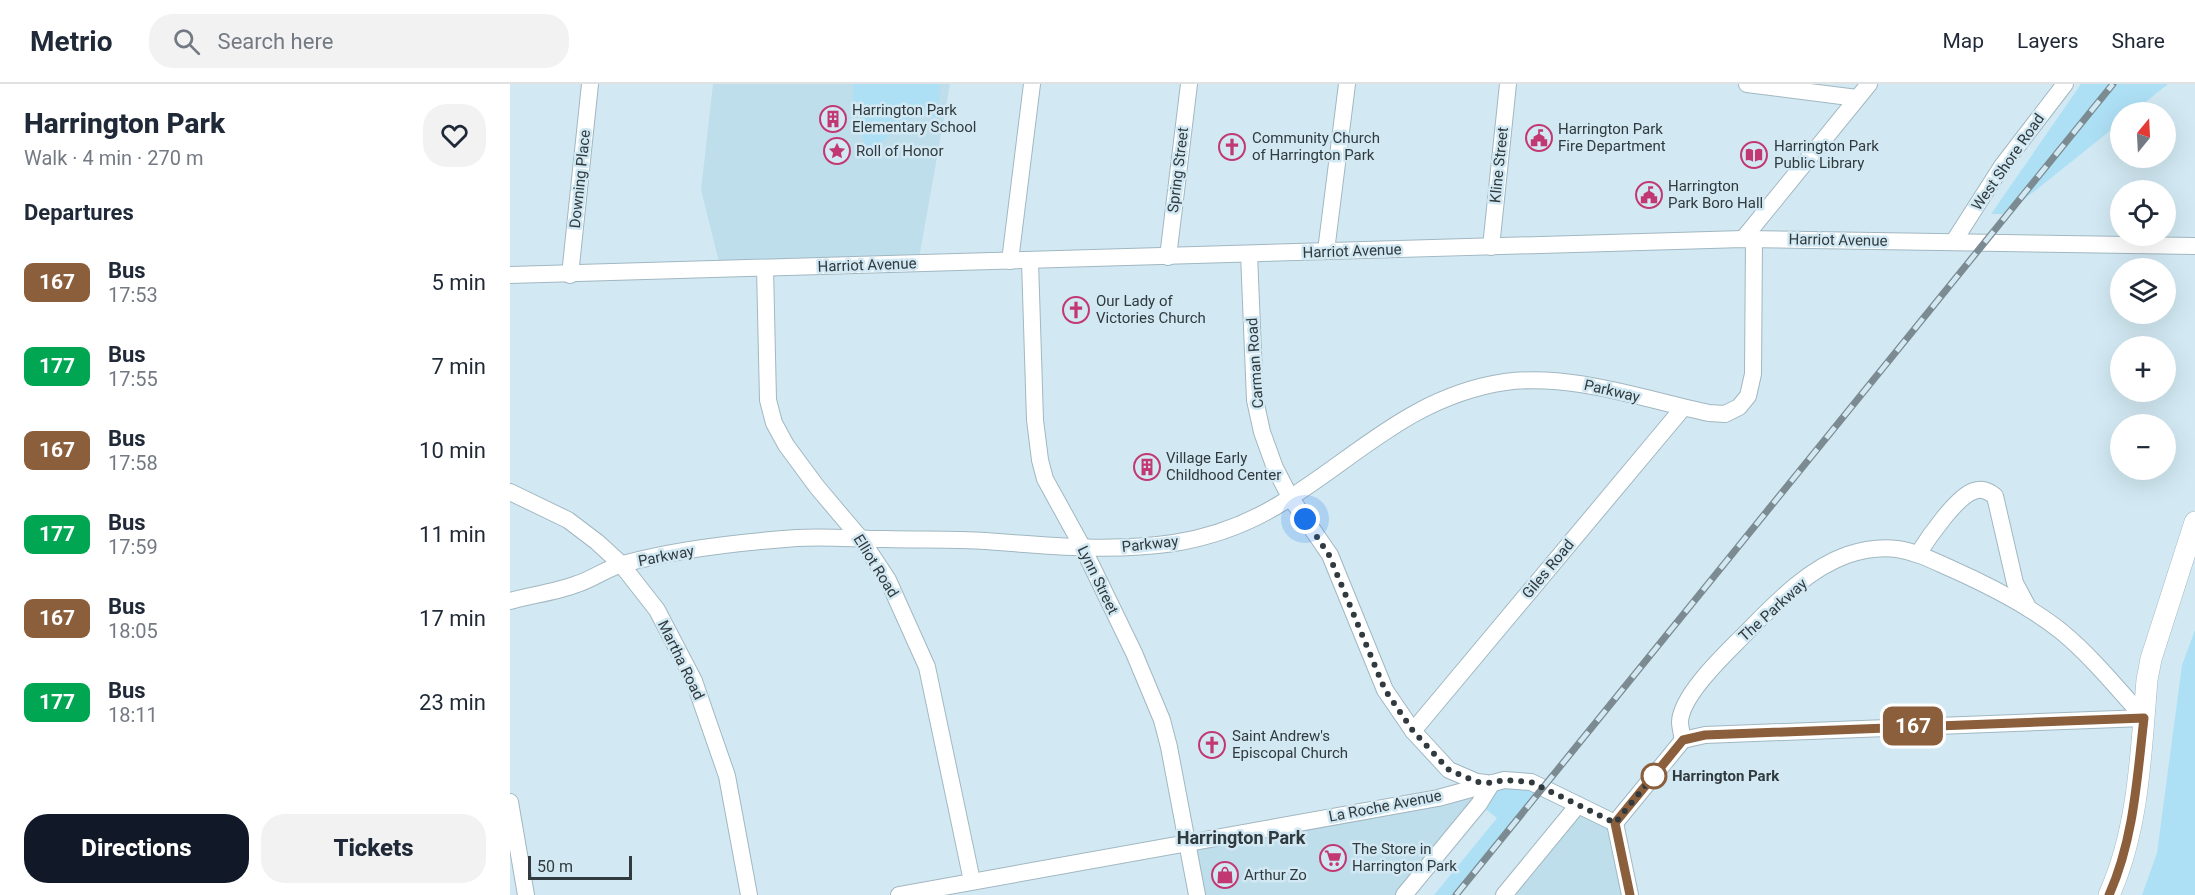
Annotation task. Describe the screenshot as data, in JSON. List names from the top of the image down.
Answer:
{
  "streets": {
    "street": [
      "West Shore Road",
      "Kline Street",
      "Spring Street",
      "Downing Place",
      "Harriot Avenue",
      "Carman Road",
      "Parkway",
      "Elliot Road",
      "Giles Road",
      "Lynn Street",
      "The Parkway",
      "Martha Road",
      "La Roche Avenue"
    ]
  },
  "crossings": [
    ["West Shore Road", "Harriot Avenue"],
    ["Kline Street", "Harriot Avenue"],
    ["Spring Street", "Harriot Avenue"],
    ["Downing Place", "Harriot Avenue"],
    ["Harriot Avenue", "Carman Road"],
    ["Harriot Avenue", "Parkway"],
    ["Harriot Avenue", "Elliot Road"],
    ["Harriot Avenue", "Lynn Street"],
    ["Carman Road", "Parkway"],
    ["Carman Road", "Giles Road"],
    ["Carman Road", "La Roche Avenue"],
    ["Parkway", "Elliot Road"],
    ["Parkway", "Giles Road"],
    ["Parkway", "Lynn Street"],
    ["Parkway", "Martha Road"],
    ["Elliot Road", "La Roche Avenue"],
    ["Lynn Street", "La Roche Avenue"]
  ],
  "districts": ["Harrington Park"],
  "places": {
    "building": ["Harrington Park Elementary School", "Village Early Childhood Center"],
    "public building": ["Harrington Park Fire Department", "Harrington Park Boro Hall"],
    "church": ["Community Church of Harrington Park", "Our Lady of Victories Church", "Saint Andrew's Episcopal Church"],
    "place": ["Roll of Honor"],
    "library": ["Harrington Park Public Library"],
    "other": ["Harrington Park"],
    "supermarket": ["The Store in Harrington Park"],
    "shop": ["Arthur Zo"]
  },
  "lines": ["bus line 167"],
  "scale_bar": "50 m",
  "north": "top",
  "page": {
    "header": "Metrio",
    "search": "Search here",
    "nav": ["Map", "Layers", "Share"],
    "heading": [
      ["Harrington Park", "Walk · 4 min · 270 m"],
      "Departures"
    ],
    "on_map": "167",
    "map_buttons": ["+", "−"],
    "list": [
      {
        "mark": "167",
        "name": "Bus",
        "note": "17:53",
        "value": "5 min"
      },
      {
        "mark": "177",
        "name": "Bus",
        "note": "17:55",
        "value": "7 min"
      },
      {
        "mark": "167",
        "name": "Bus",
        "note": "17:58",
        "value": "10 min"
      },
      {
        "mark": "177",
        "name": "Bus",
        "note": "17:59",
        "value": "11 min"
      },
      {
        "mark": "167",
        "name": "Bus",
        "note": "18:05",
        "value": "17 min"
      },
      {
        "mark": "177",
        "name": "Bus",
        "note": "18:11",
        "value": "23 min"
      }
    ],
    "buttons": ["Directions", "Tickets"],
    "scale": "50 m"
  }
}
